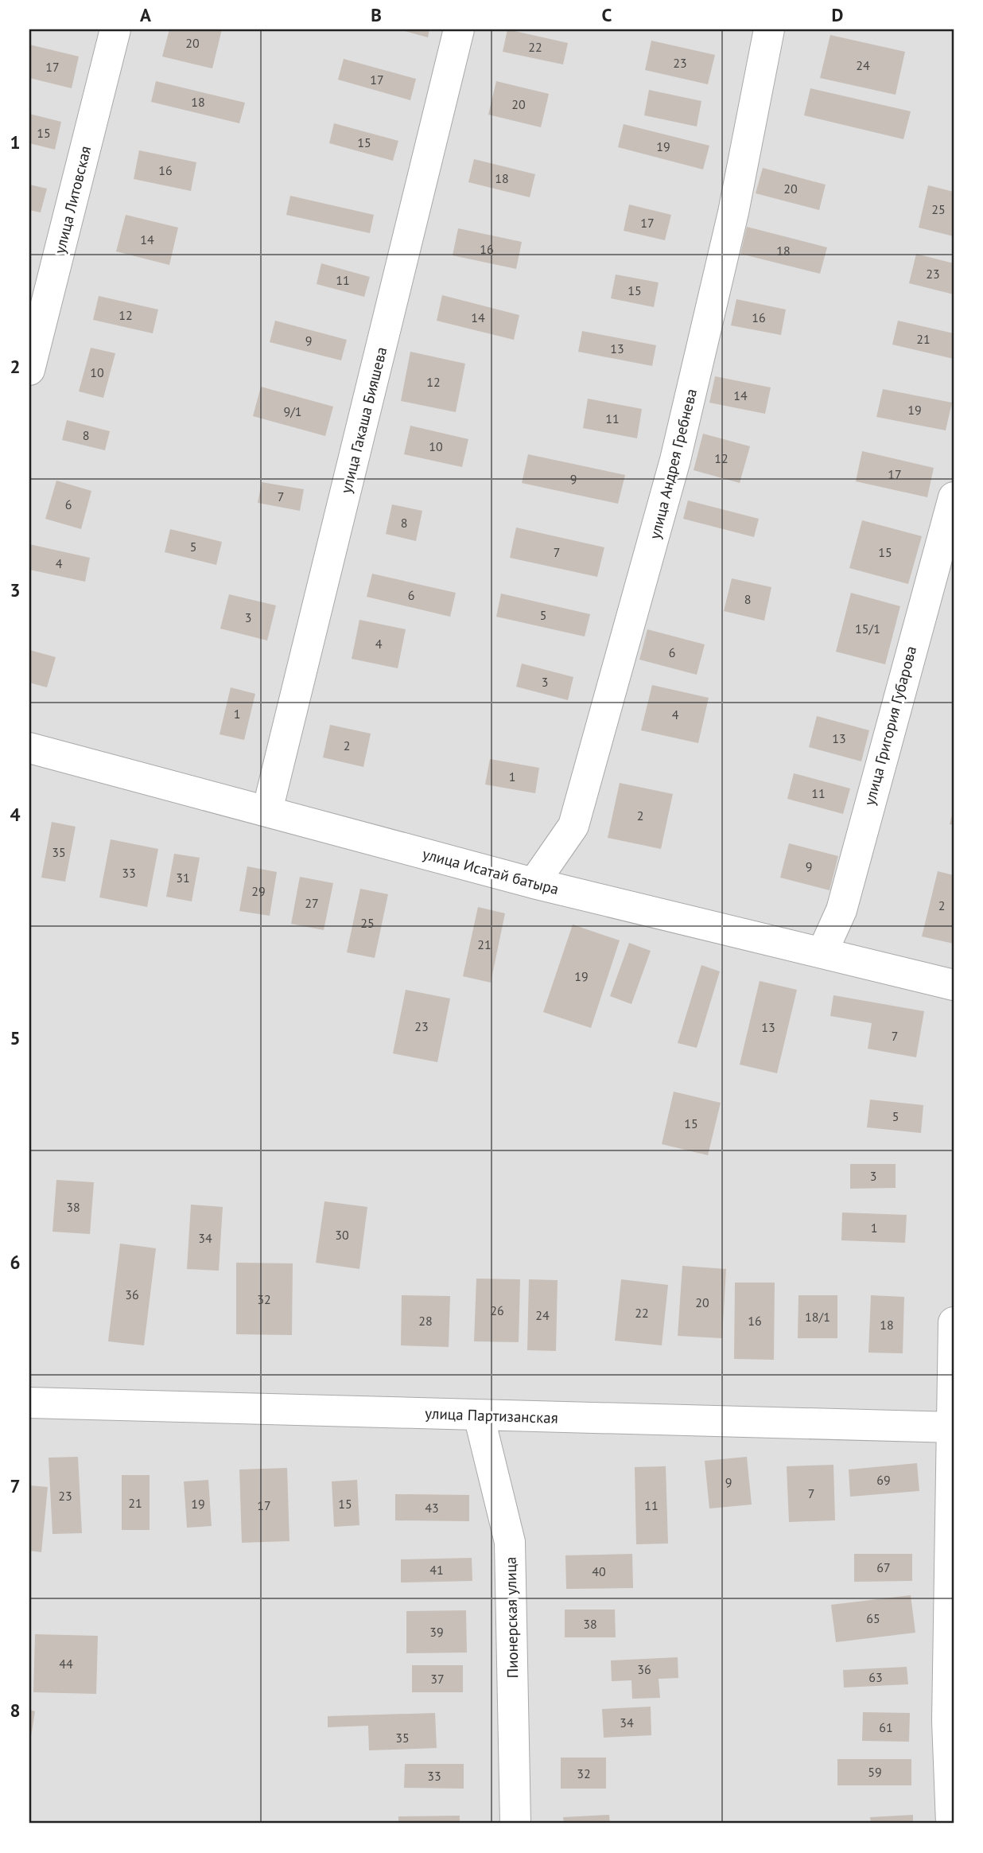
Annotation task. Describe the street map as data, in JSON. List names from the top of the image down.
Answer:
{
  "streets": {
    "street": [
      "улица Литовская",
      "улица Гакаша Бияшева",
      "улица Андрея Гребнева",
      "улица Григория Губарова",
      "улица Исатай батыра",
      "улица Партизанская",
      "Пионерская улица"
    ]
  },
  "crossings": [
    ["улица Гакаша Бияшева", "улица Исатай батыра"],
    ["улица Андрея Гребнева", "улица Исатай батыра"],
    ["улица Григория Губарова", "улица Исатай батыра"],
    ["улица Партизанская", "Пионерская улица"]
  ],
  "house_numbers": [
    "20",
    "22",
    "23",
    "24",
    "17",
    "17",
    "18",
    "20",
    "15",
    "15",
    "19",
    "16",
    "18",
    "20",
    "25",
    "17",
    "14",
    "16",
    "18",
    "23",
    "11",
    "15",
    "12",
    "14",
    "16",
    "21",
    "9",
    "13",
    "10",
    "12",
    "14",
    "19",
    "9/1",
    "11",
    "8",
    "10",
    "12",
    "17",
    "9",
    "7",
    "6",
    "8",
    "5",
    "7",
    "15",
    "4",
    "6",
    "8",
    "5",
    "3",
    "15/1",
    "4",
    "6",
    "3",
    "1",
    "4",
    "13",
    "2",
    "1",
    "11",
    "2",
    "35",
    "9",
    "33",
    "31",
    "29",
    "27",
    "2",
    "25",
    "21",
    "19",
    "23",
    "13",
    "7",
    "5",
    "15",
    "3",
    "38",
    "1",
    "30",
    "34",
    "36",
    "32",
    "20",
    "26",
    "22",
    "24",
    "18/1",
    "28",
    "16",
    "18",
    "69",
    "9",
    "7",
    "23",
    "21",
    "19",
    "15",
    "17",
    "11",
    "43",
    "67",
    "41",
    "40",
    "65",
    "38",
    "39",
    "44",
    "36",
    "63",
    "37",
    "34",
    "61",
    "35",
    "59",
    "32",
    "33"
  ],
  "grid": {
    "columns": [
      "A",
      "B",
      "C",
      "D"
    ],
    "rows": [
      "1",
      "2",
      "3",
      "4",
      "5",
      "6",
      "7",
      "8"
    ]
  }
}
